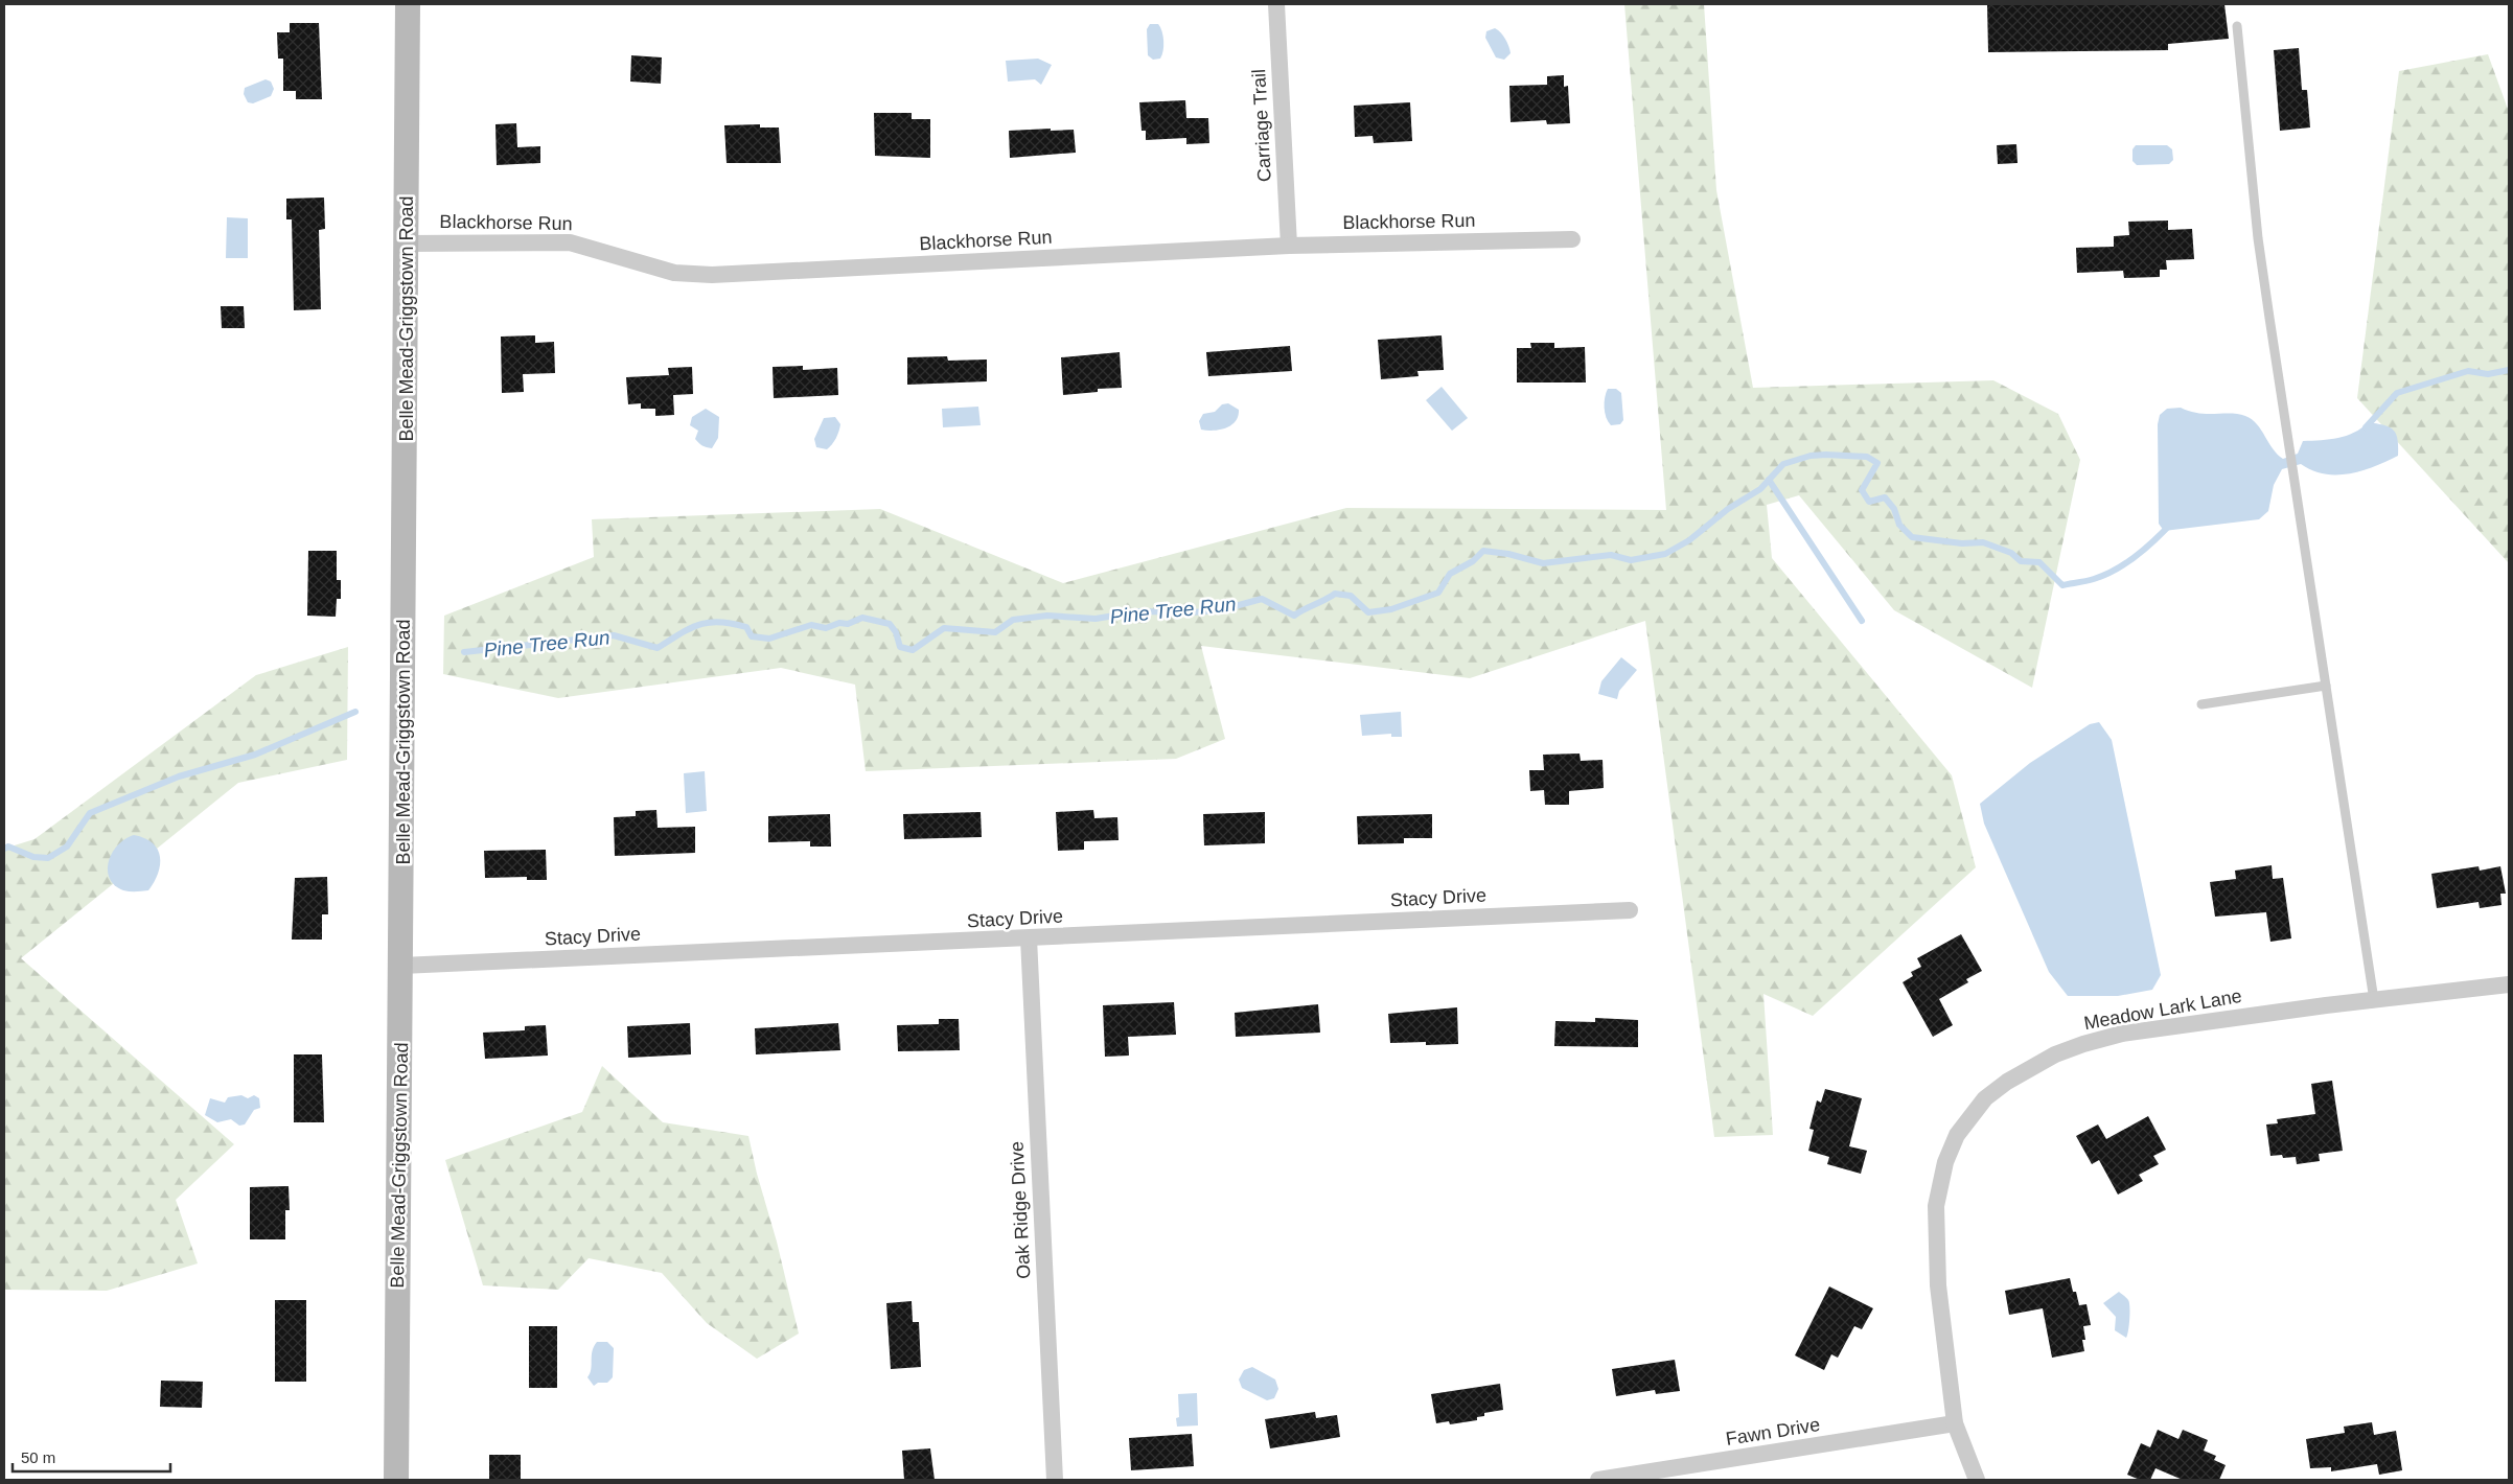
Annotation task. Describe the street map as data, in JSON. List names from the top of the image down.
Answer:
{
  "streets": {
    "street": [
      "Carriage Trail",
      "Blackhorse Run",
      "Belle Mead-Griggstown Road",
      "Stacy Drive",
      "Meadow Lark Lane",
      "Oak Ridge Drive",
      "Fawn Drive"
    ]
  },
  "crossings": [
    ["Carriage Trail", "Blackhorse Run"],
    ["Blackhorse Run", "Belle Mead-Griggstown Road"],
    ["Belle Mead-Griggstown Road", "Stacy Drive"],
    ["Stacy Drive", "Oak Ridge Drive"],
    ["Meadow Lark Lane", "Fawn Drive"]
  ],
  "water": ["Pine Tree Run"],
  "scale_bar": "50 m"
}
